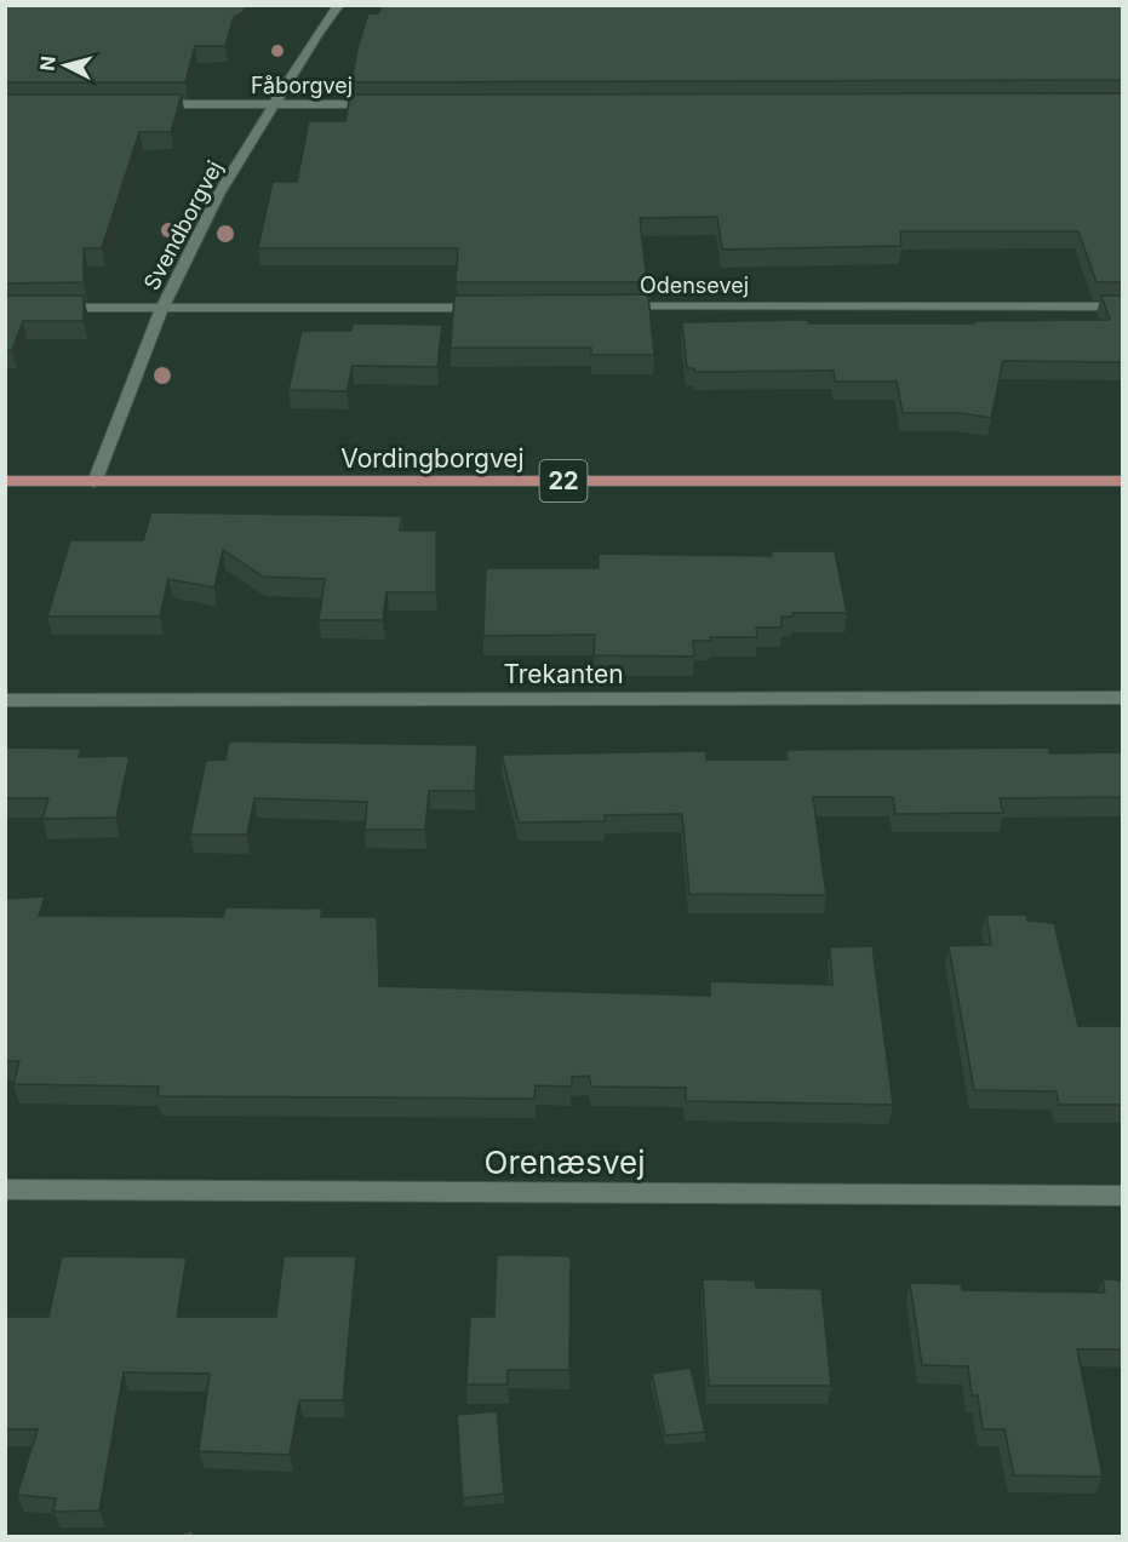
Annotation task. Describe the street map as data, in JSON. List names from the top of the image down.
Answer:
{
  "streets": {
    "main road": ["Vordingborgvej", "22"],
    "street": [
      "Fåborgvej",
      "Svendborgvej",
      "Odensevej",
      "Trekanten",
      "Orenæsvej"
    ]
  },
  "crossings": [
    ["Fåborgvej", "Svendborgvej"],
    ["Svendborgvej", "Vordingborgvej"]
  ],
  "north": "left"
}
